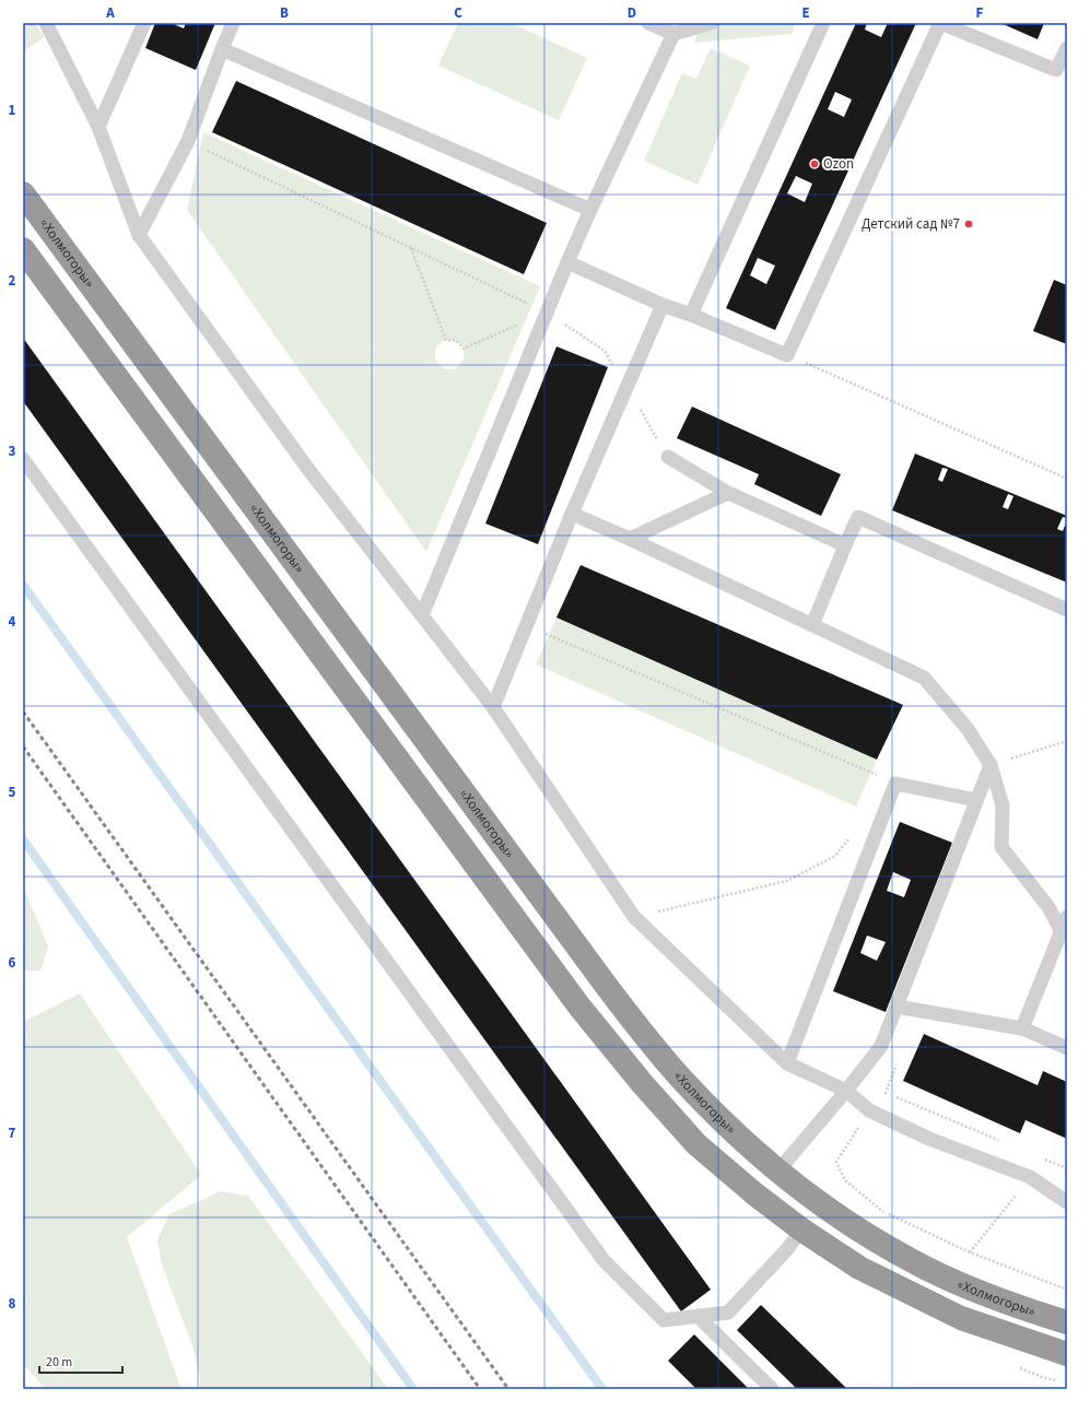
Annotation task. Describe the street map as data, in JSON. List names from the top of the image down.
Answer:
{
  "streets": {
    "highway": ["«Холмогоры»"]
  },
  "places": ["Ozon", "Детский сад №7"],
  "scale_bar": "20 m",
  "grid": {
    "columns": [
      "A",
      "B",
      "C",
      "D",
      "E",
      "F"
    ],
    "rows": [
      "1",
      "2",
      "3",
      "4",
      "5",
      "6",
      "7",
      "8"
    ]
  }
}
